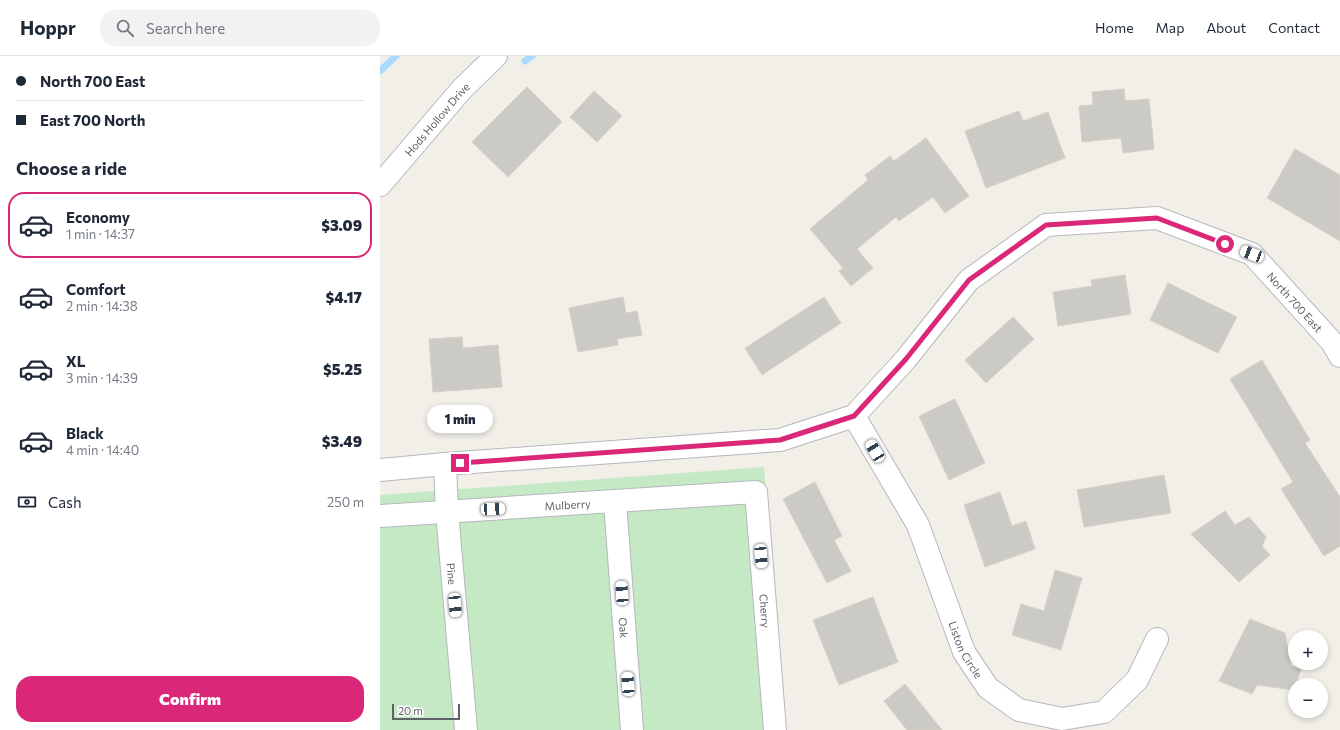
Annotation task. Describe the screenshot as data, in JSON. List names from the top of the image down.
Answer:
{
  "streets": {
    "street": [
      "Hods Hollow Drive",
      "North 700 East",
      "Mulberry",
      "Pine",
      "Cherry",
      "Oak",
      "Liston Circle"
    ]
  },
  "crossings": [
    ["North 700 East", "Liston Circle"],
    ["Mulberry", "Pine"],
    ["Mulberry", "Cherry"],
    ["Mulberry", "Oak"]
  ],
  "scale_bar": "20 m",
  "page": {
    "header": "Hoppr",
    "search": "Search here",
    "nav": [
      "Home",
      "Map",
      "About",
      "Contact"
    ],
    "banner": ["North 700 East", "East 700 North"],
    "heading": "Choose a ride",
    "list": [
      {
        "name": "Economy",
        "note": "1 min · 14:37",
        "value": "$3.09"
      },
      {
        "name": "Comfort",
        "note": "2 min · 14:38",
        "value": "$4.17"
      },
      {
        "name": "XL",
        "note": "3 min · 14:39",
        "value": "$5.25"
      },
      {
        "name": "Black",
        "note": "4 min · 14:40",
        "value": "$3.49"
      }
    ],
    "bubble": "1 min",
    "pay": ["Cash", "250 m"],
    "map_buttons": ["+", "−"],
    "buttons": "Confirm",
    "scale": "20 m"
  }
}
